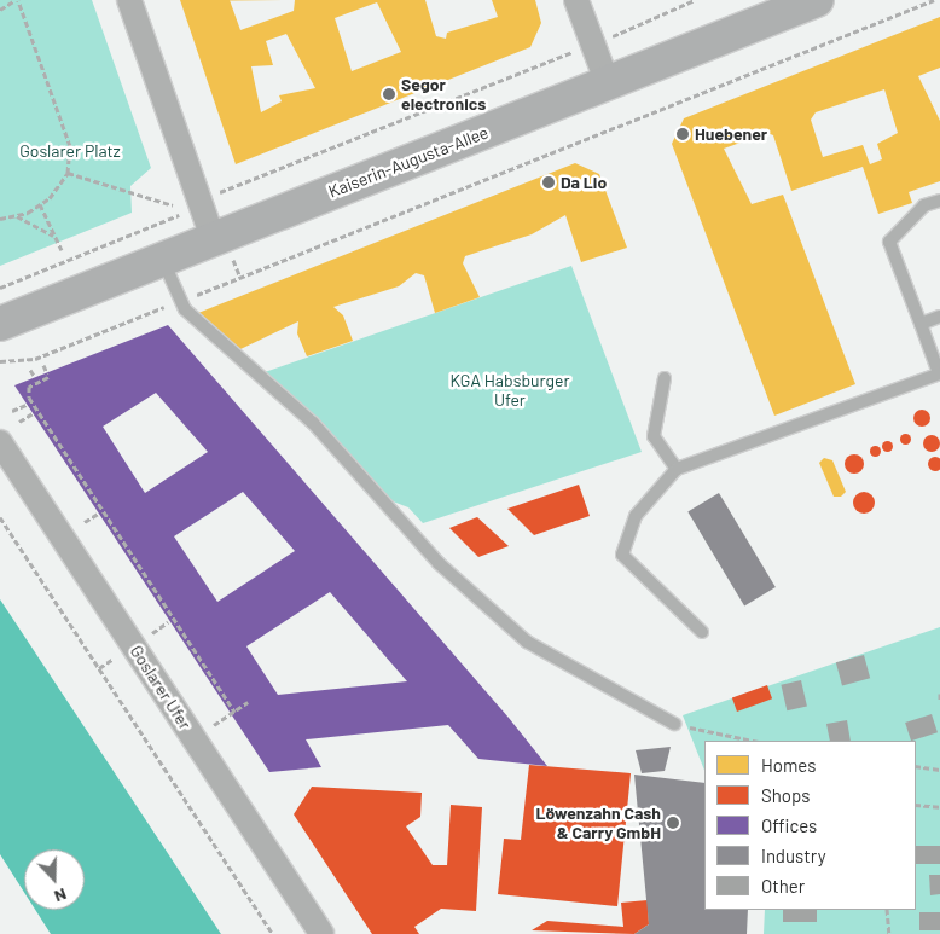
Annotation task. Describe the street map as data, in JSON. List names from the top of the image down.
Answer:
{
  "streets": {
    "main road": ["Kaiserin-Augusta-Allee"],
    "street": ["Goslarer Ufer"]
  },
  "parks": ["Goslarer Platz", "KGA Habsburger Ufer"],
  "places": [
    "Segor electronics",
    "Huebener",
    "Da Lio",
    "Löwenzahn Cash & Carry GmbH"
  ],
  "legend": [
    "Homes",
    "Shops",
    "Offices",
    "Industry",
    "Other"
  ],
  "north": "bottom"
}
